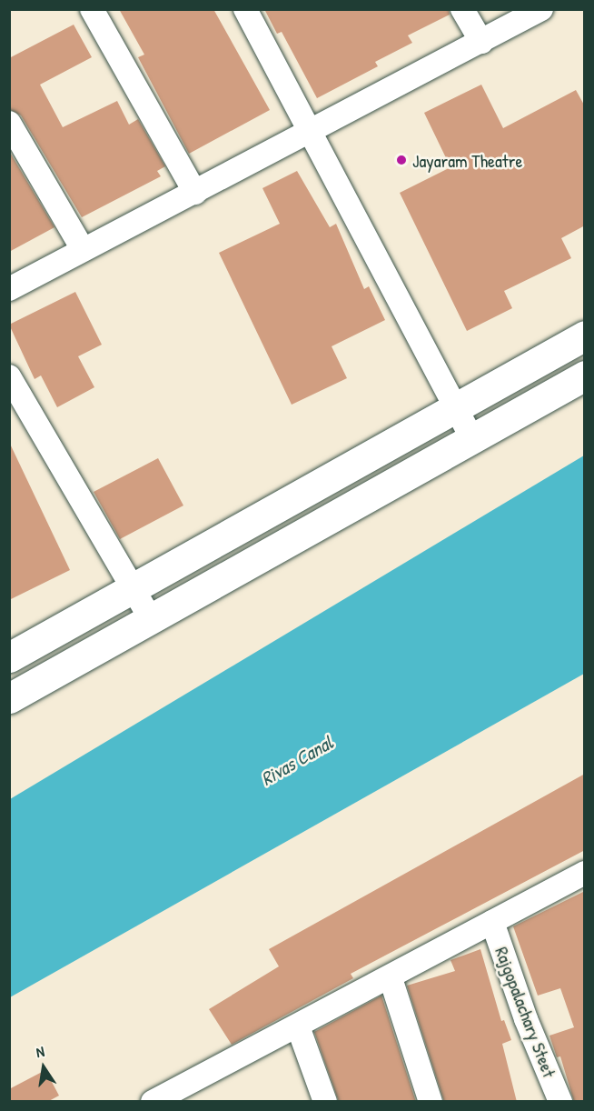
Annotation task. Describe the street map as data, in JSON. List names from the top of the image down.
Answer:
{
  "streets": {
    "street": ["Rajgopalachary Steet"]
  },
  "water": ["Rivas Canal"],
  "places": ["Jayaram Theatre"],
  "north": "top"
}
